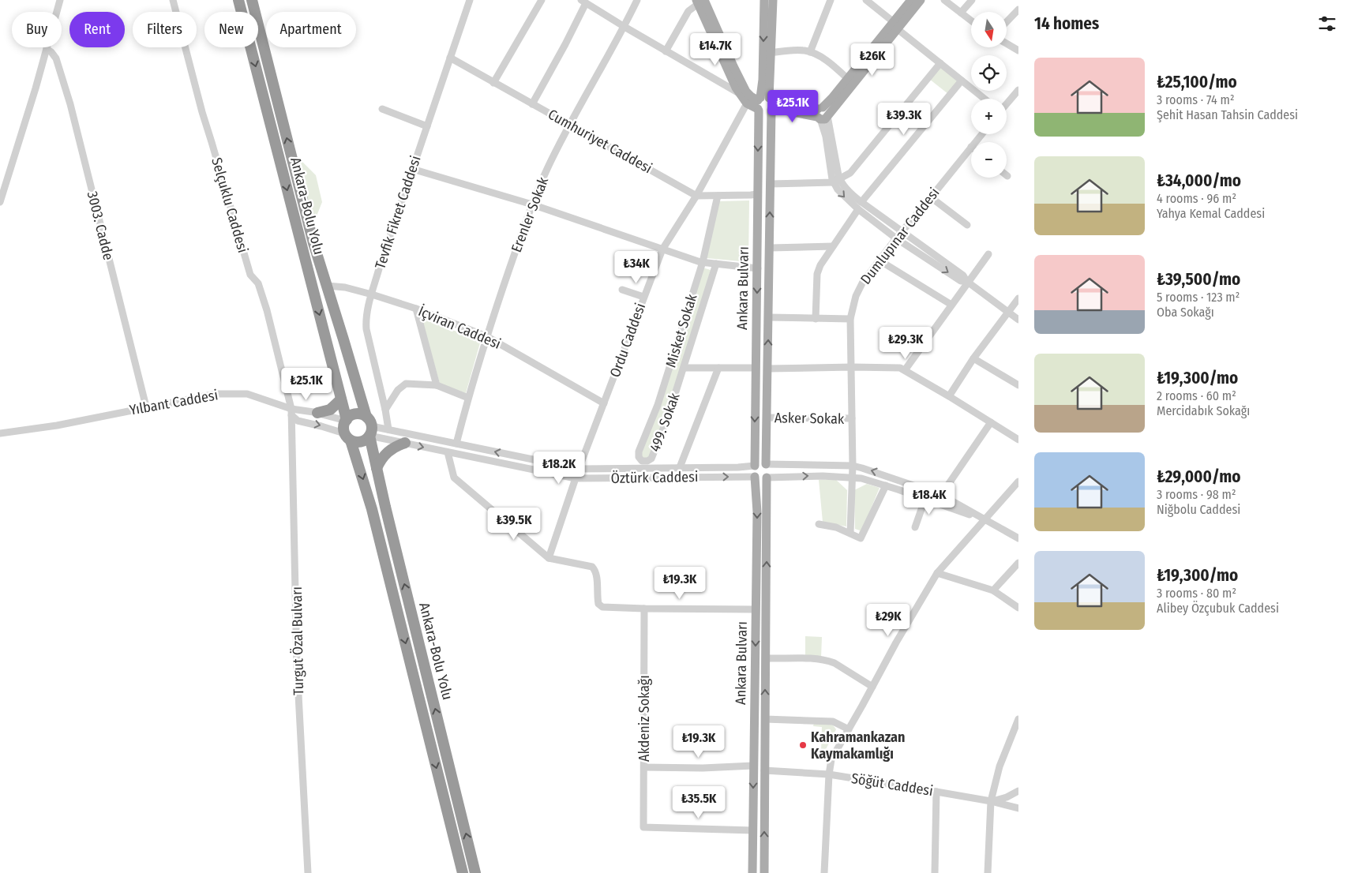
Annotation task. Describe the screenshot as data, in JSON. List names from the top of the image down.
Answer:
{
  "streets": {
    "highway": ["Ankara-Bolu Yolu"],
    "main road": ["Ankara Bulvarı"],
    "street": [
      "Cumhuriyet Caddesi",
      "Selçuklu Caddesi",
      "Tevfik Fikret Caddesi",
      "Erenler Sokak",
      "3003. Cadde",
      "Dumlupınar Caddesi",
      "İçviran Caddesi",
      "Misket Sokak",
      "Ordu Caddesi",
      "Yılbant Caddesi",
      "Asker Sokak",
      "499. Sokak",
      "Öztürk Caddesi",
      "Turgut Özal Bulvarı",
      "Akdeniz Sokağı",
      "Söğüt Caddesi"
    ]
  },
  "crossings": [
    ["Cumhuriyet Caddesi", "Tevfik Fikret Caddesi"],
    ["Cumhuriyet Caddesi", "Erenler Sokak"],
    ["Cumhuriyet Caddesi", "Ankara Bulvarı"],
    ["Cumhuriyet Caddesi", "Misket Sokak"],
    ["Cumhuriyet Caddesi", "Ordu Caddesi"],
    ["Selçuklu Caddesi", "Yılbant Caddesi"],
    ["Selçuklu Caddesi", "Turgut Özal Bulvarı"],
    ["Ankara-Bolu Yolu", "İçviran Caddesi"],
    ["Ankara-Bolu Yolu", "Yılbant Caddesi"],
    ["Ankara-Bolu Yolu", "Öztürk Caddesi"],
    ["Tevfik Fikret Caddesi", "İçviran Caddesi"],
    ["Tevfik Fikret Caddesi", "Öztürk Caddesi"],
    ["Erenler Sokak", "İçviran Caddesi"],
    ["Erenler Sokak", "Öztürk Caddesi"],
    ["3003. Cadde", "Yılbant Caddesi"],
    ["Dumlupınar Caddesi", "Asker Sokak"],
    ["Ankara Bulvarı", "Asker Sokak"],
    ["Ankara Bulvarı", "Öztürk Caddesi"],
    ["Ankara Bulvarı", "Akdeniz Sokağı"],
    ["Ankara Bulvarı", "Söğüt Caddesi"],
    ["İçviran Caddesi", "Ordu Caddesi"],
    ["Misket Sokak", "499. Sokak"],
    ["Ordu Caddesi", "Öztürk Caddesi"],
    ["Yılbant Caddesi", "Öztürk Caddesi"],
    ["Yılbant Caddesi", "Turgut Özal Bulvarı"]
  ],
  "places": ["Kahramankazan Kaymakamlığı"],
  "north": "bottom",
  "page": {
    "heading": "14 homes",
    "map_buttons": ["+", "−"],
    "chip": [
      "Buy",
      "Rent",
      "Filters",
      "New",
      "Apartment"
    ],
    "price": [
      "₺14.7K",
      "₺26K",
      "₺25.1K",
      "₺39.3K",
      "₺34K",
      "₺29.3K",
      "₺25.1K",
      "₺18.2K",
      "₺18.4K",
      "₺39.5K",
      "₺19.3K",
      "₺29K",
      "₺19.3K",
      "₺35.5K"
    ],
    "list": [
      {
        "name": "₺25,100/mo",
        "note": "3 rooms · 74 m² · Şehit Hasan Tahsin Caddesi"
      },
      {
        "name": "₺34,000/mo",
        "note": "4 rooms · 96 m² · Yahya Kemal Caddesi"
      },
      {
        "name": "₺39,500/mo",
        "note": "5 rooms · 123 m² · Oba Sokağı"
      },
      {
        "name": "₺19,300/mo",
        "note": "2 rooms · 60 m² · Mercidabık Sokağı"
      },
      {
        "name": "₺29,000/mo",
        "note": "3 rooms · 98 m² · Niğbolu Caddesi"
      },
      {
        "name": "₺19,300/mo",
        "note": "3 rooms · 80 m² · Alibey Özçubuk Caddesi"
      }
    ]
  }
}
